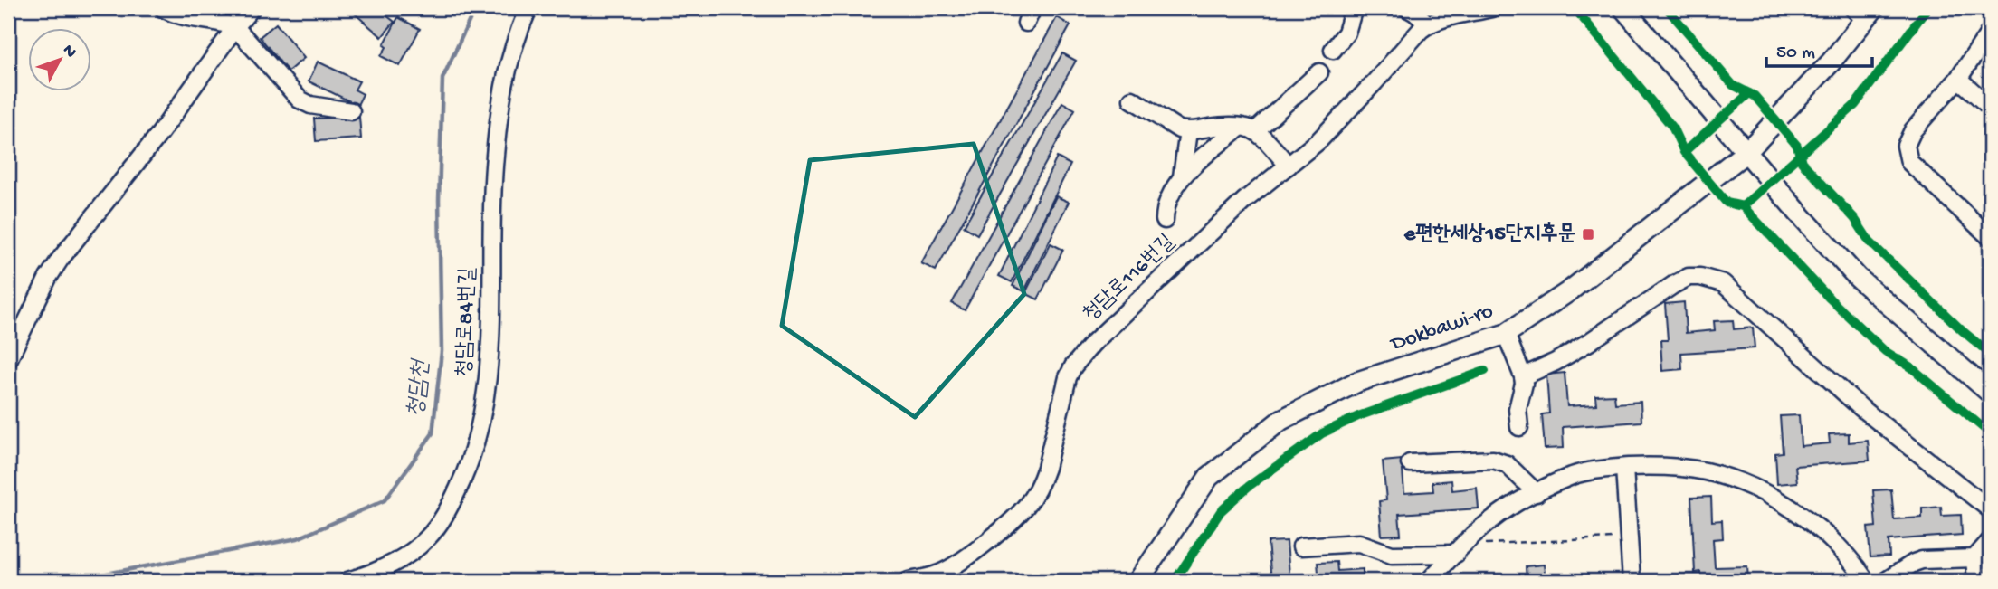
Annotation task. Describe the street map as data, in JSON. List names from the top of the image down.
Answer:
{
  "streets": {
    "main road": ["Dokbawi-ro"],
    "street": ["청담로116번길", "청담로84번길"]
  },
  "water": ["청담천"],
  "places": {
    "transit": ["e편한세상15단지후문"]
  },
  "scale_bar": "50 m",
  "north": "top right"
}
